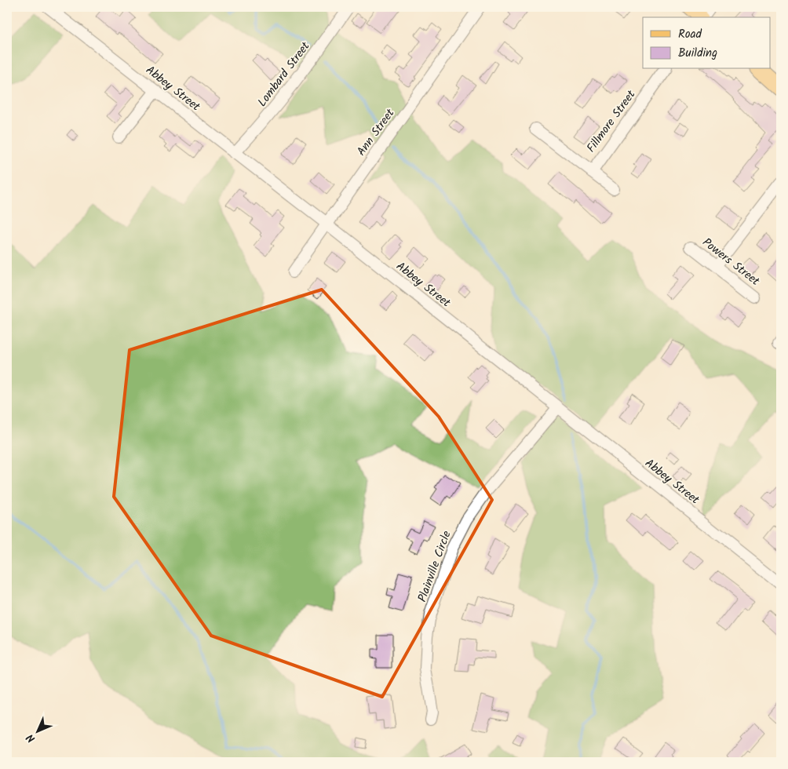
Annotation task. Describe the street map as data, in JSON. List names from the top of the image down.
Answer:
{
  "streets": {
    "street": [
      "Lombard Street",
      "Abbey Street",
      "Fillmore Street",
      "Ann Street",
      "Powers Street",
      "Plainville Circle"
    ]
  },
  "crossings": [
    ["Lombard Street", "Abbey Street"],
    ["Abbey Street", "Ann Street"],
    ["Abbey Street", "Plainville Circle"]
  ],
  "legend": ["Road", "Building"],
  "north": "bottom left"
}
